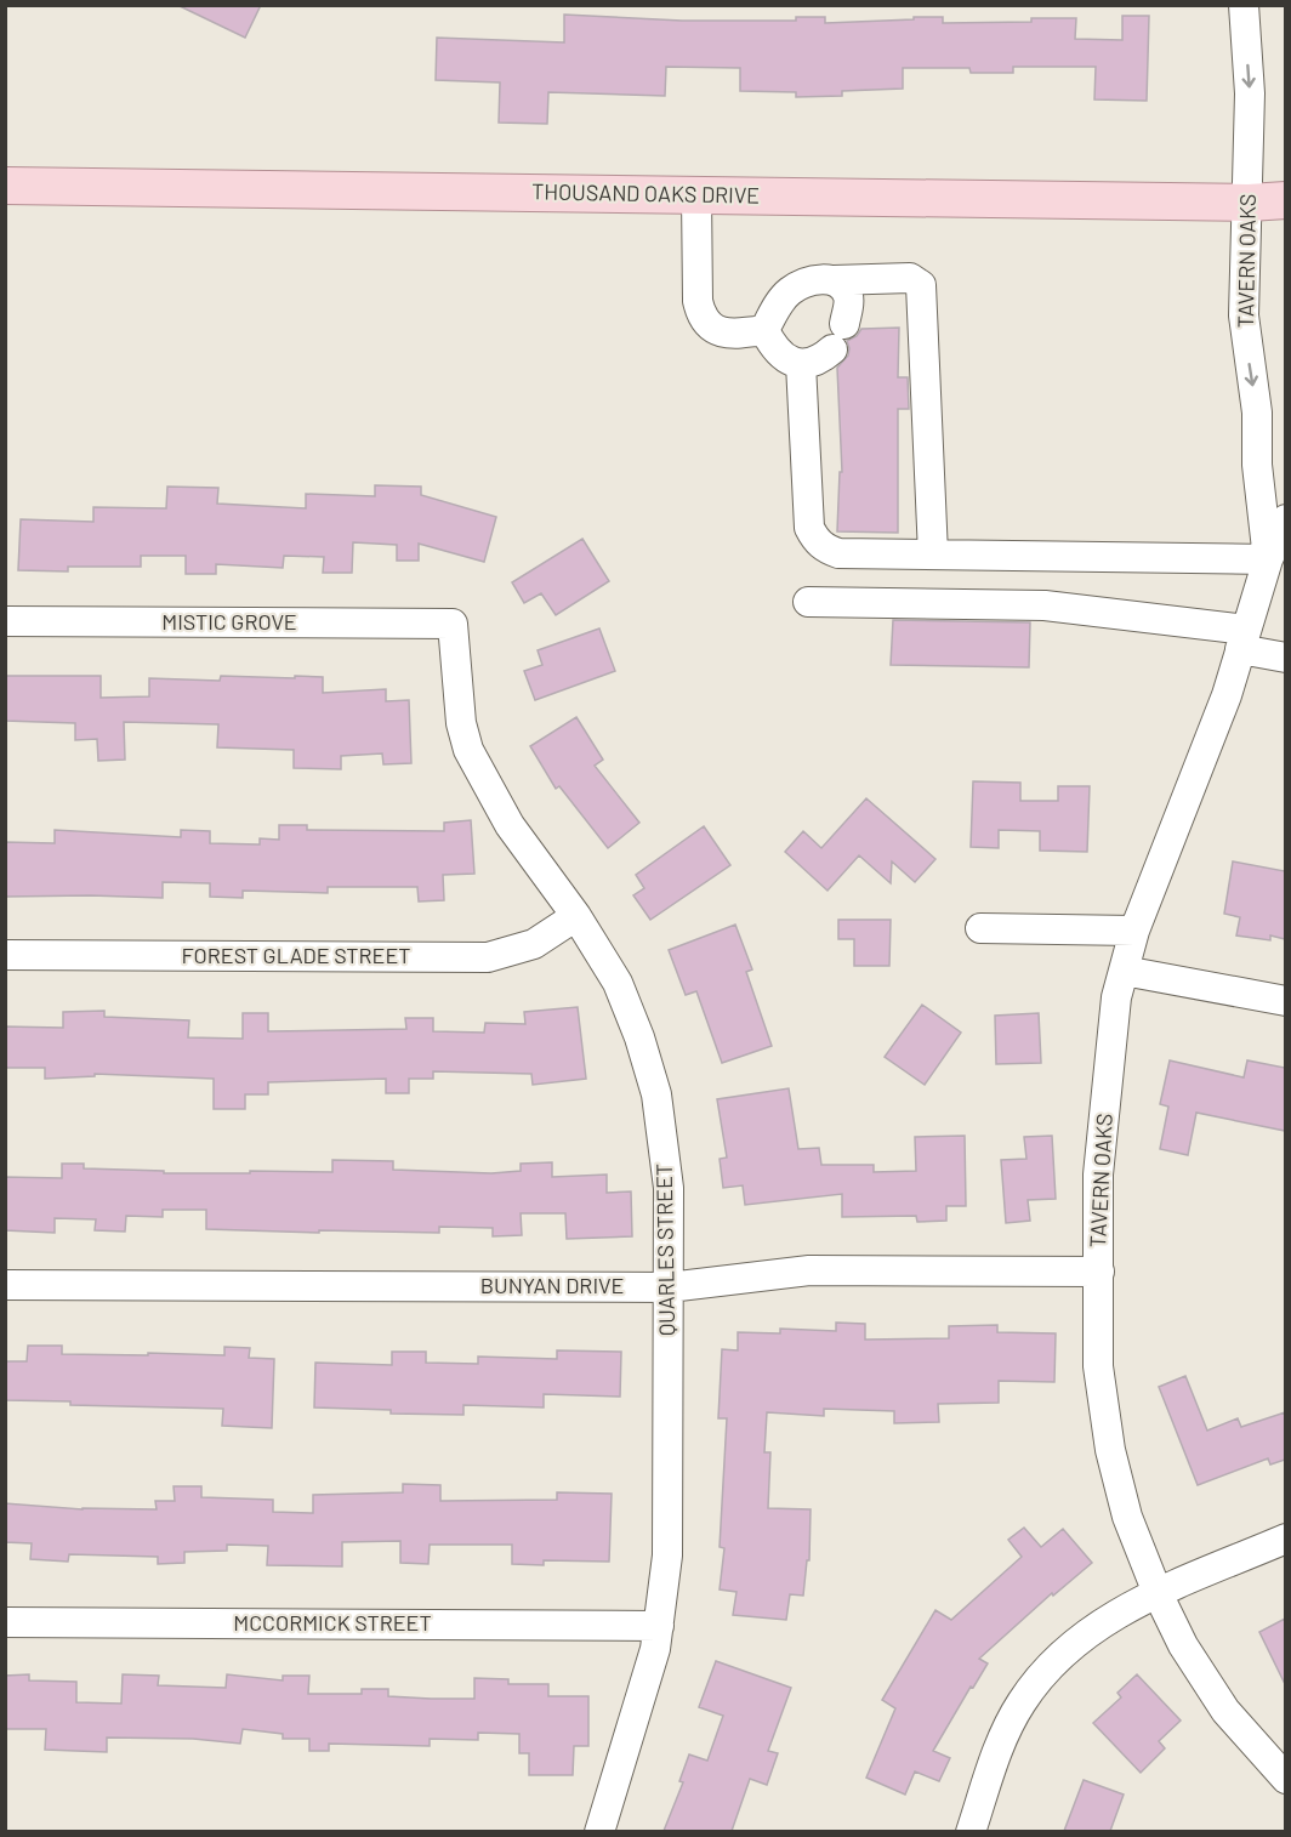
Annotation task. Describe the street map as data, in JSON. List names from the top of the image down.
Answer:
{
  "streets": {
    "main road": ["THOUSAND OAKS DRIVE"],
    "street": [
      "TAVERN OAKS",
      "MISTIC GROVE",
      "FOREST GLADE STREET",
      "QUARLES STREET",
      "BUNYAN DRIVE",
      "MCCORMICK STREET"
    ]
  },
  "crossings": [
    ["THOUSAND OAKS DRIVE", "TAVERN OAKS"],
    ["TAVERN OAKS", "BUNYAN DRIVE"],
    ["MISTIC GROVE", "QUARLES STREET"],
    ["FOREST GLADE STREET", "QUARLES STREET"],
    ["QUARLES STREET", "BUNYAN DRIVE"],
    ["QUARLES STREET", "MCCORMICK STREET"]
  ]
}
